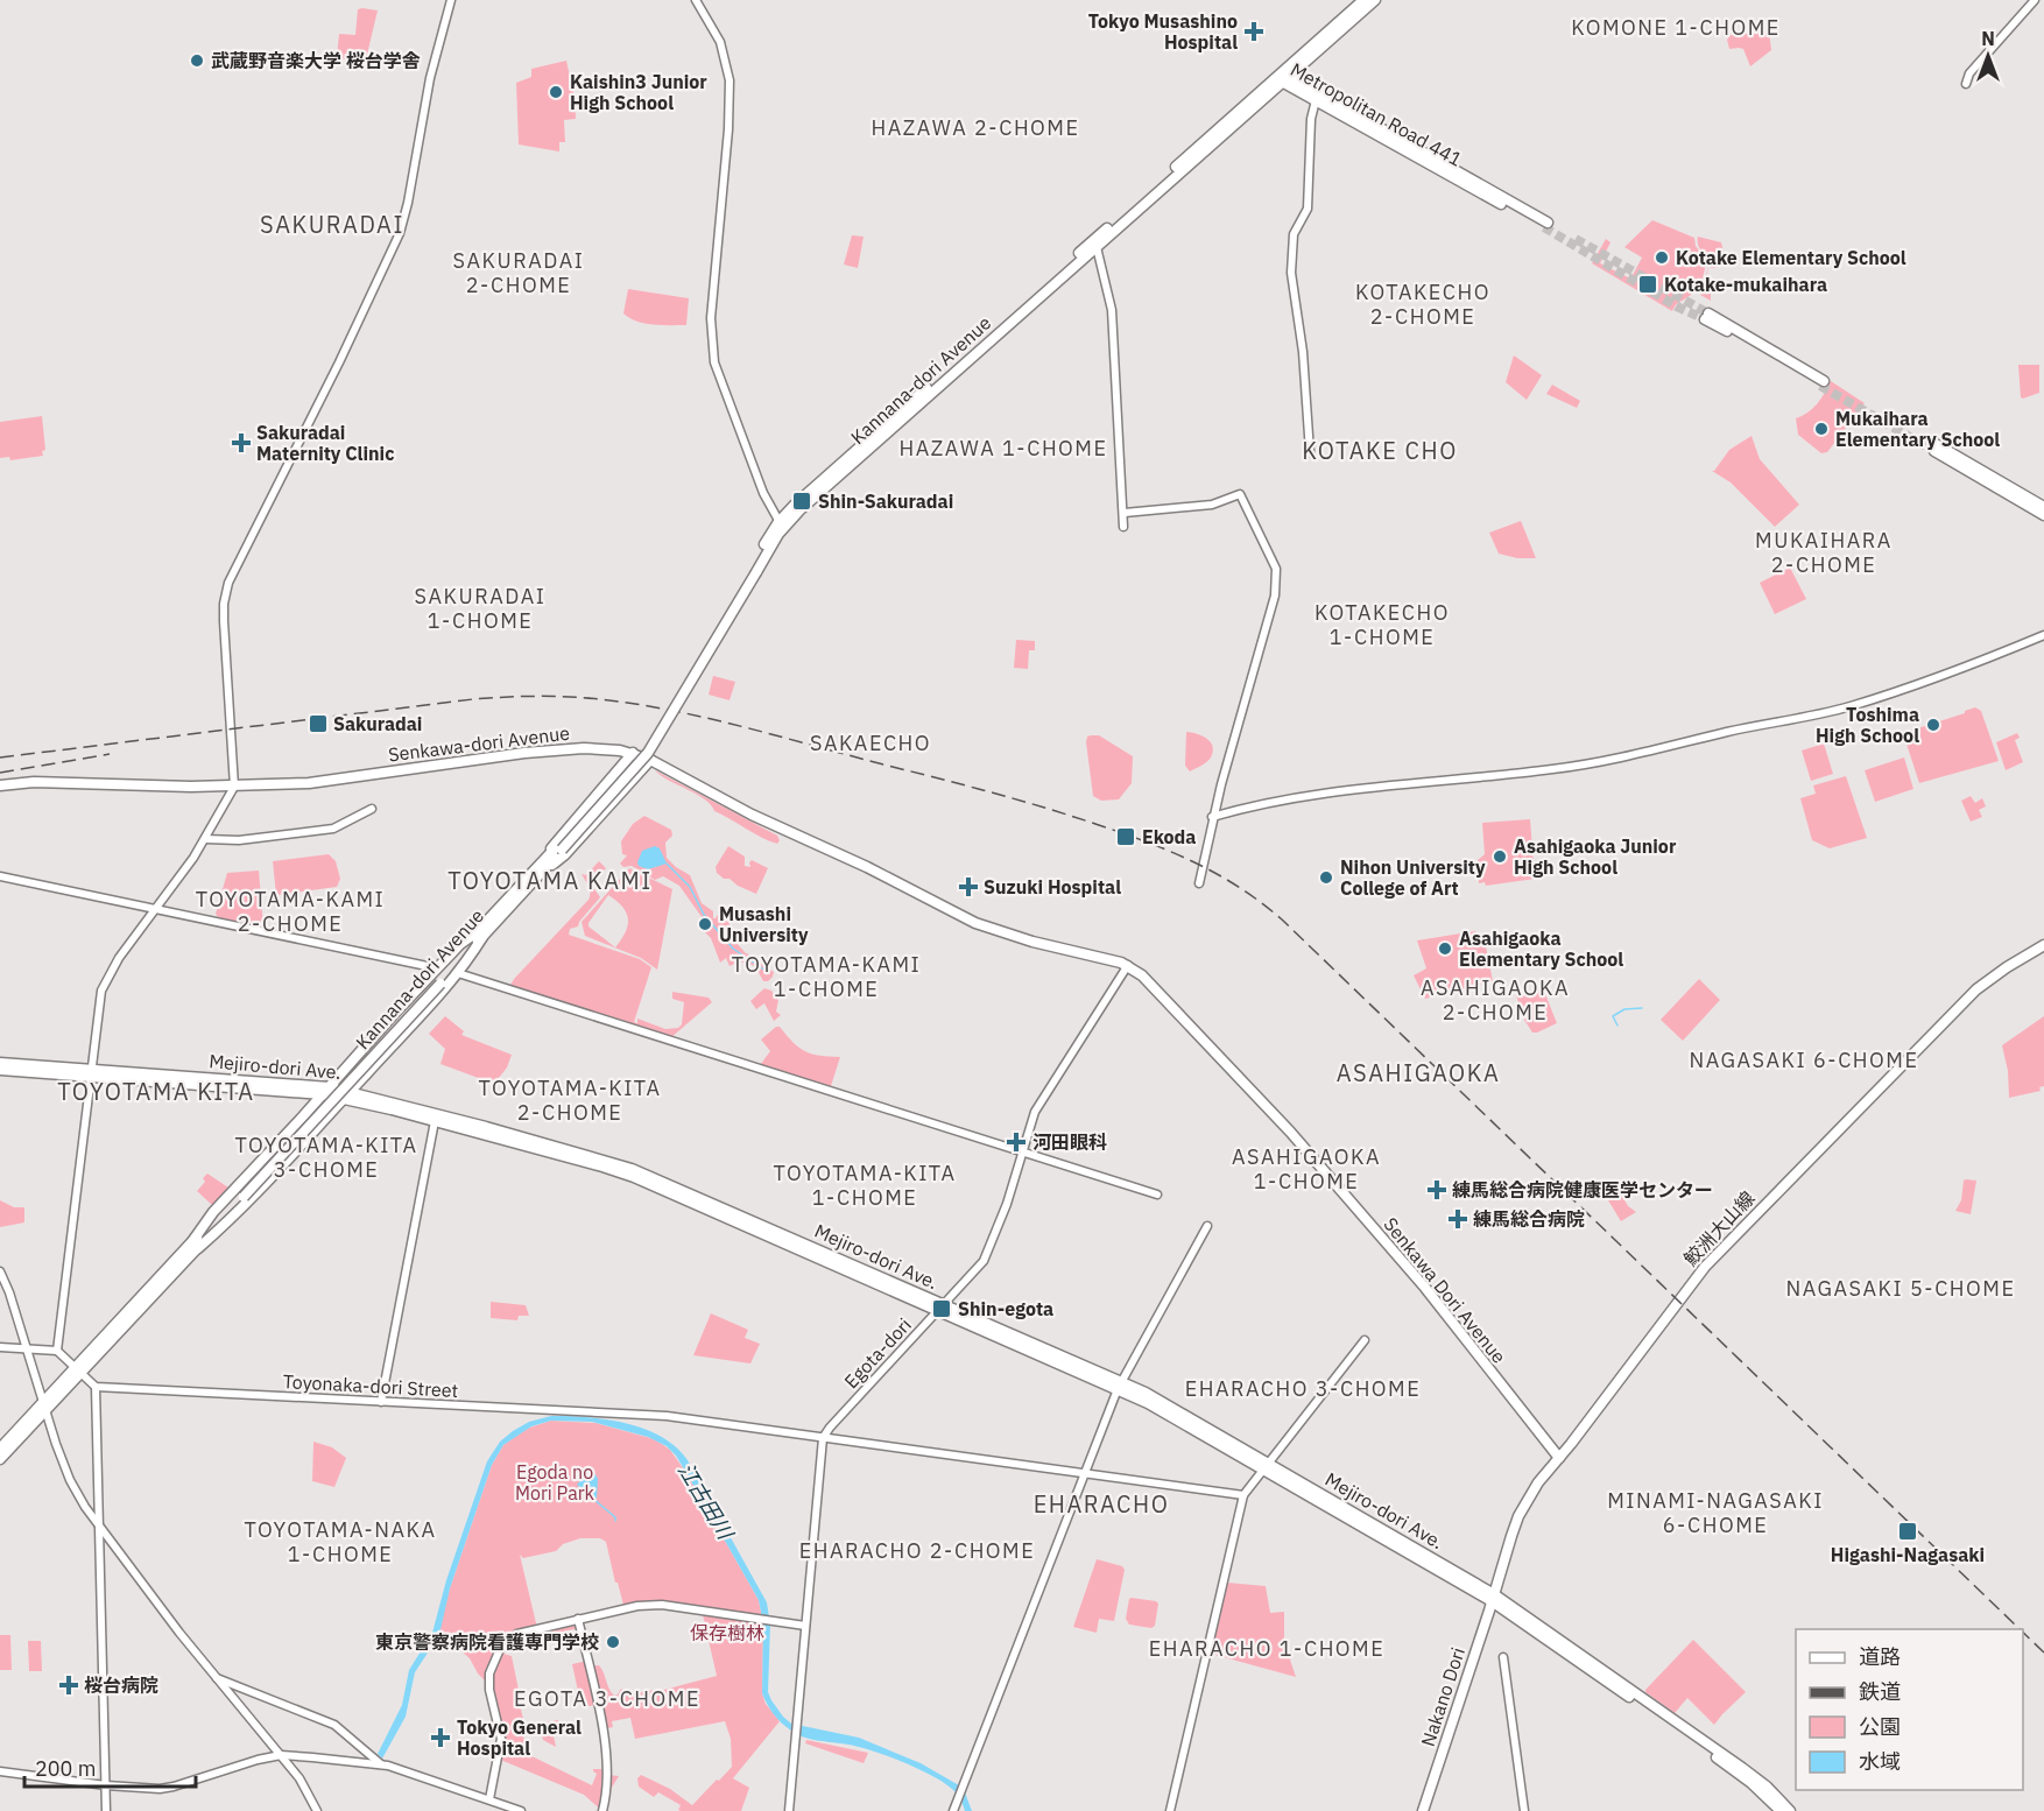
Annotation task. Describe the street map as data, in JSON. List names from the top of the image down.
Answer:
{
  "streets": {
    "main road": [
      "Metropolitan Road 441",
      "Kannana-dori Avenue",
      "Senkawa-dori Avenue",
      "Mejiro-dori Ave.",
      "鮫洲大山線",
      "Senkawa Dori Avenue",
      "Nakano Dori"
    ],
    "street": ["Egota-dori", "Toyonaka-dori Street"]
  },
  "crossings": [
    ["Metropolitan Road 441", "Kannana-dori Avenue"],
    ["Senkawa-dori Avenue", "Senkawa Dori Avenue"],
    ["Senkawa-dori Avenue", "Egota-dori"],
    ["Mejiro-dori Ave.", "鮫洲大山線"],
    ["Mejiro-dori Ave.", "Egota-dori"],
    ["Mejiro-dori Ave.", "Nakano Dori"],
    ["鮫洲大山線", "Senkawa Dori Avenue"],
    ["鮫洲大山線", "Nakano Dori"],
    ["Senkawa Dori Avenue", "Egota-dori"],
    ["Egota-dori", "Toyonaka-dori Street"]
  ],
  "districts": [
    "KOMONE 1-CHOME",
    "HAZAWA 2-CHOME",
    "SAKURADAI",
    "SAKURADAI 2-CHOME",
    "KOTAKECHO 2-CHOME",
    "HAZAWA 1-CHOME",
    "KOTAKE CHO",
    "MUKAIHARA 2-CHOME",
    "SAKURADAI 1-CHOME",
    "KOTAKECHO 1-CHOME",
    "SAKAECHO",
    "TOYOTAMA KAMI",
    "TOYOTAMA-KAMI 2-CHOME",
    "TOYOTAMA-KAMI 1-CHOME",
    "ASAHIGAOKA 2-CHOME",
    "NAGASAKI 6-CHOME",
    "ASAHIGAOKA",
    "TOYOTAMA-KITA 2-CHOME",
    "TOYOTAMA KITA",
    "TOYOTAMA-KITA 3-CHOME",
    "ASAHIGAOKA 1-CHOME",
    "TOYOTAMA-KITA 1-CHOME",
    "NAGASAKI 5-CHOME",
    "EHARACHO 3-CHOME",
    "MINAMI-NAGASAKI 6-CHOME",
    "EHARACHO",
    "TOYOTAMA-NAKA 1-CHOME",
    "EHARACHO 2-CHOME",
    "EHARACHO 1-CHOME",
    "EGOTA 3-CHOME"
  ],
  "water": ["江古田川"],
  "parks": ["Egoda no Mori Park", "保存樹林"],
  "places": {
    "health": [
      "Tokyo Musashino Hospital",
      "Sakuradai Maternity Clinic",
      "Suzuki Hospital",
      "河田眼科",
      "練馬総合病院健康医学センター",
      "練馬総合病院",
      "桜台病院",
      "Tokyo General Hospital"
    ],
    "other": [
      "武蔵野音楽大学 桜台学舎",
      "Kaishin3 Junior High School",
      "Kotake Elementary School",
      "Mukaihara Elementary School",
      "Toshima High School",
      "Asahigaoka Junior High School",
      "Nihon University College of Art",
      "Musashi University",
      "Asahigaoka Elementary School",
      "東京警察病院看護専門学校"
    ],
    "transit": [
      "Kotake-mukaihara",
      "Shin-Sakuradai",
      "Sakuradai",
      "Ekoda",
      "Shin-egota",
      "Higashi-Nagasaki"
    ]
  },
  "legend": [
    "道路",
    "鉄道",
    "公園",
    "水域"
  ],
  "scale_bar": "200 m",
  "north": "top"
}
